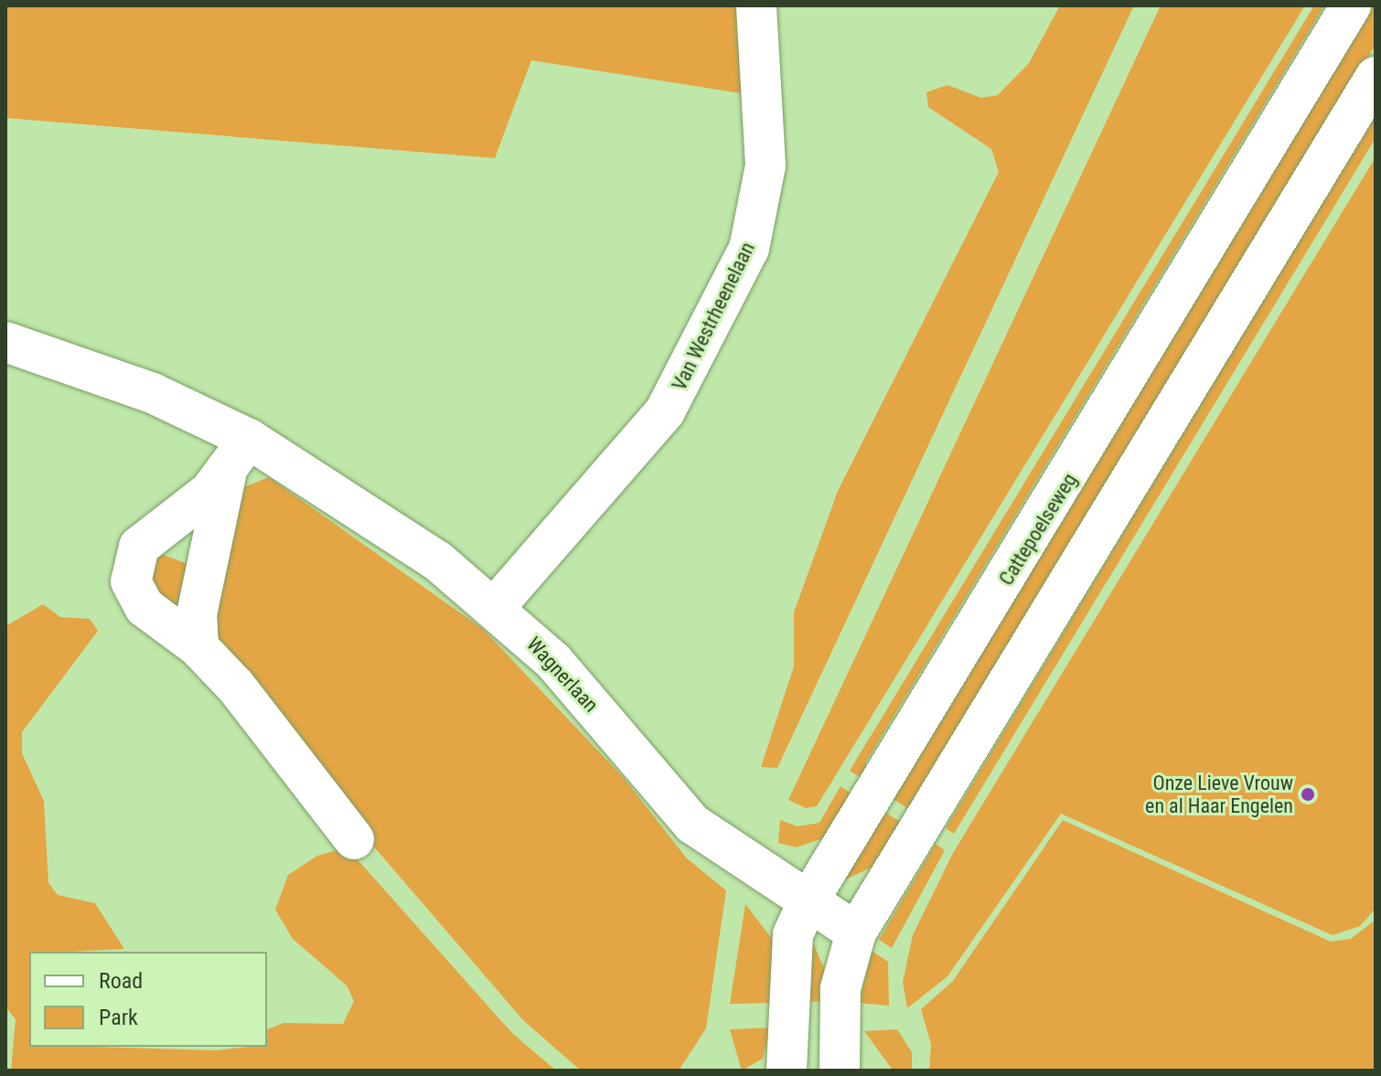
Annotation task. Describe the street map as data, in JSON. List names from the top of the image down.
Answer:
{
  "streets": {
    "street": ["Van Westrheenelaan", "Cattepoelseweg", "Wagnerlaan"]
  },
  "crossings": [
    ["Van Westrheenelaan", "Wagnerlaan"],
    ["Cattepoelseweg", "Wagnerlaan"]
  ],
  "places": ["Onze Lieve Vrouw en al Haar Engelen"],
  "legend": ["Road", "Park"]
}
